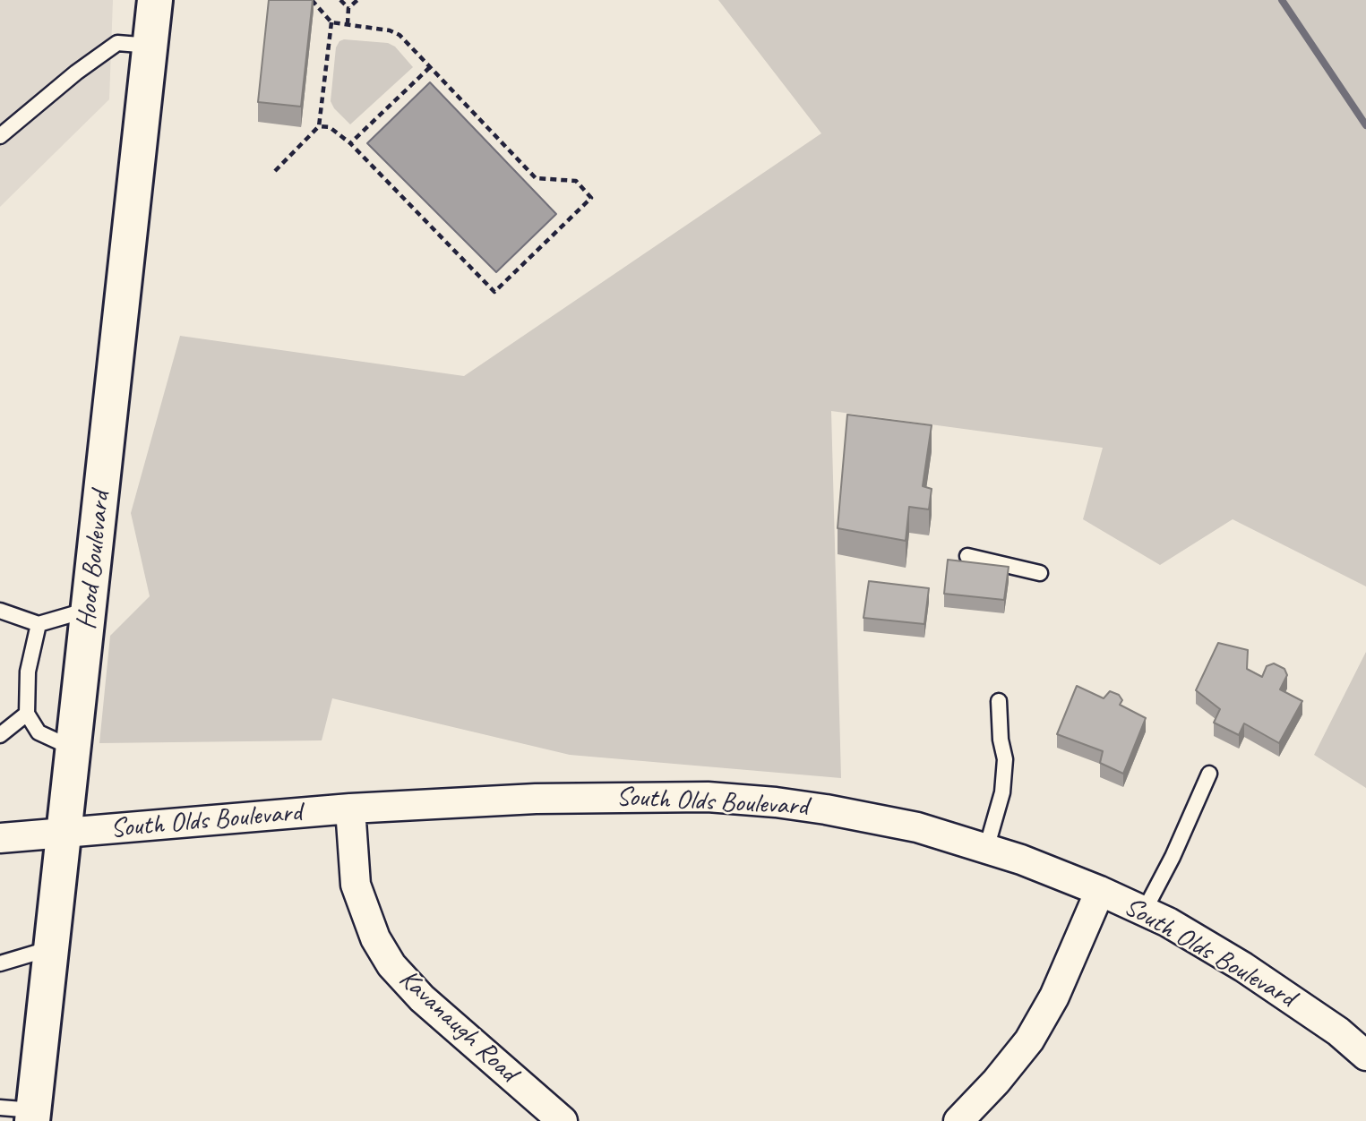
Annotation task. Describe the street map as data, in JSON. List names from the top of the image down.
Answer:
{
  "streets": {
    "street": ["Hood Boulevard", "South Olds Boulevard", "Kavanaugh Road"]
  },
  "crossings": [
    ["Hood Boulevard", "South Olds Boulevard"],
    ["South Olds Boulevard", "Kavanaugh Road"]
  ]
}
